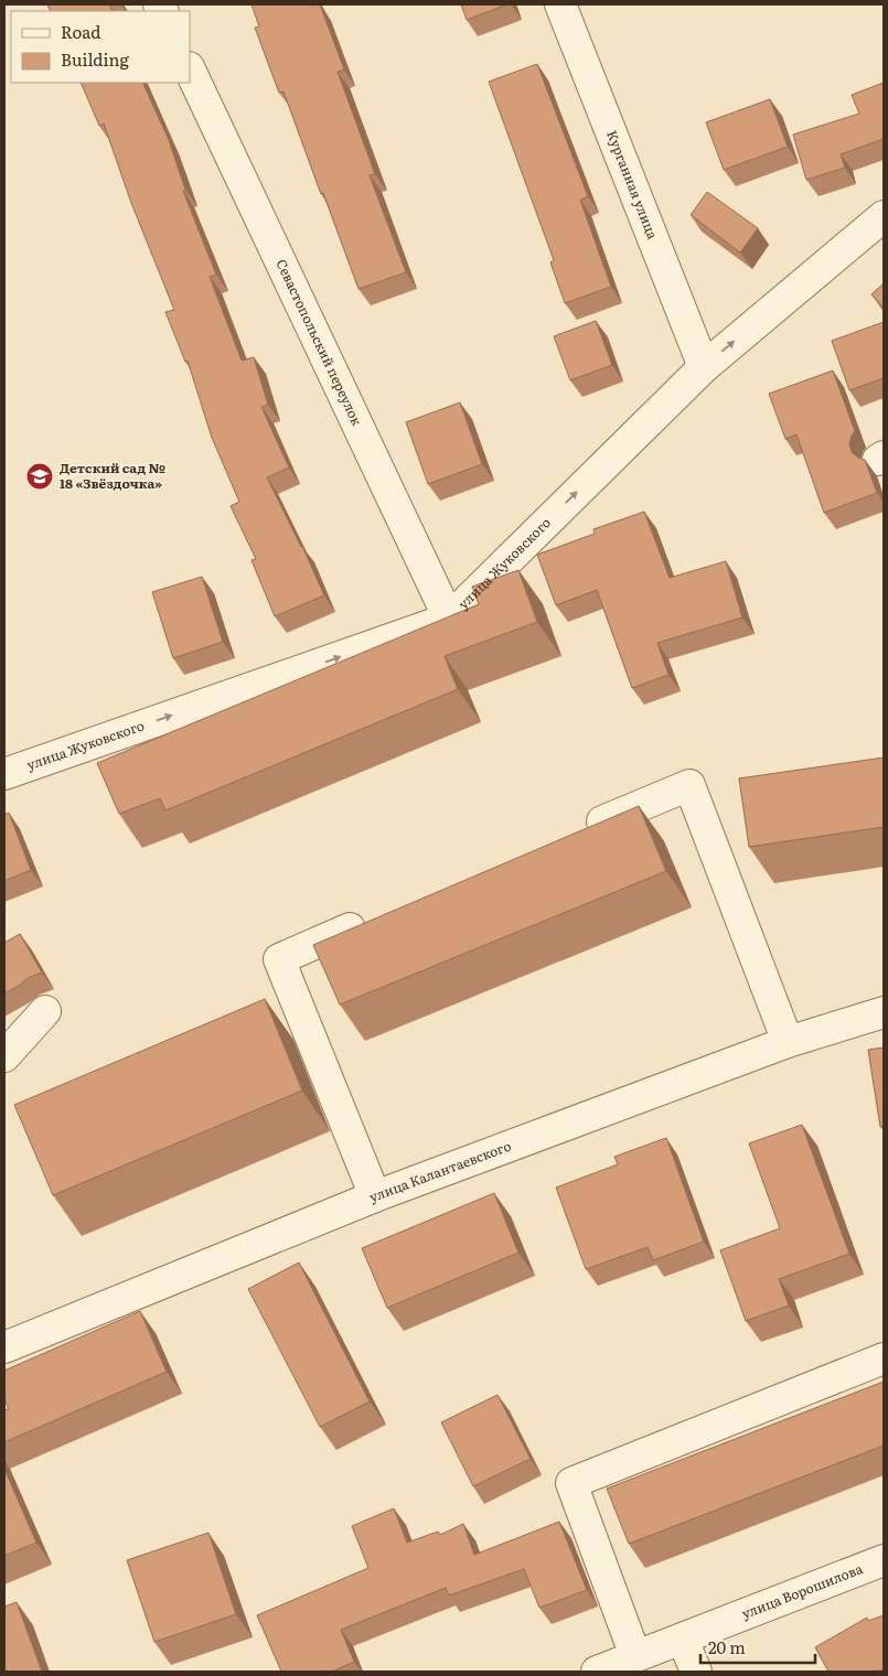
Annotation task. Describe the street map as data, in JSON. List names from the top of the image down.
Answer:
{
  "streets": {
    "street": [
      "Курганная улица",
      "Севастопольский переулок",
      "улица Жуковского",
      "улица Калантаевского",
      "улица Ворошилова"
    ]
  },
  "crossings": [
    ["Курганная улица", "улица Жуковского"],
    ["Севастопольский переулок", "улица Жуковского"]
  ],
  "one_way": ["улица Жуковского"],
  "places": {
    "school or university": ["Детский сад № 18 «Звёздочка»"]
  },
  "legend": ["Road", "Building"],
  "scale_bar": "20 m"
}
